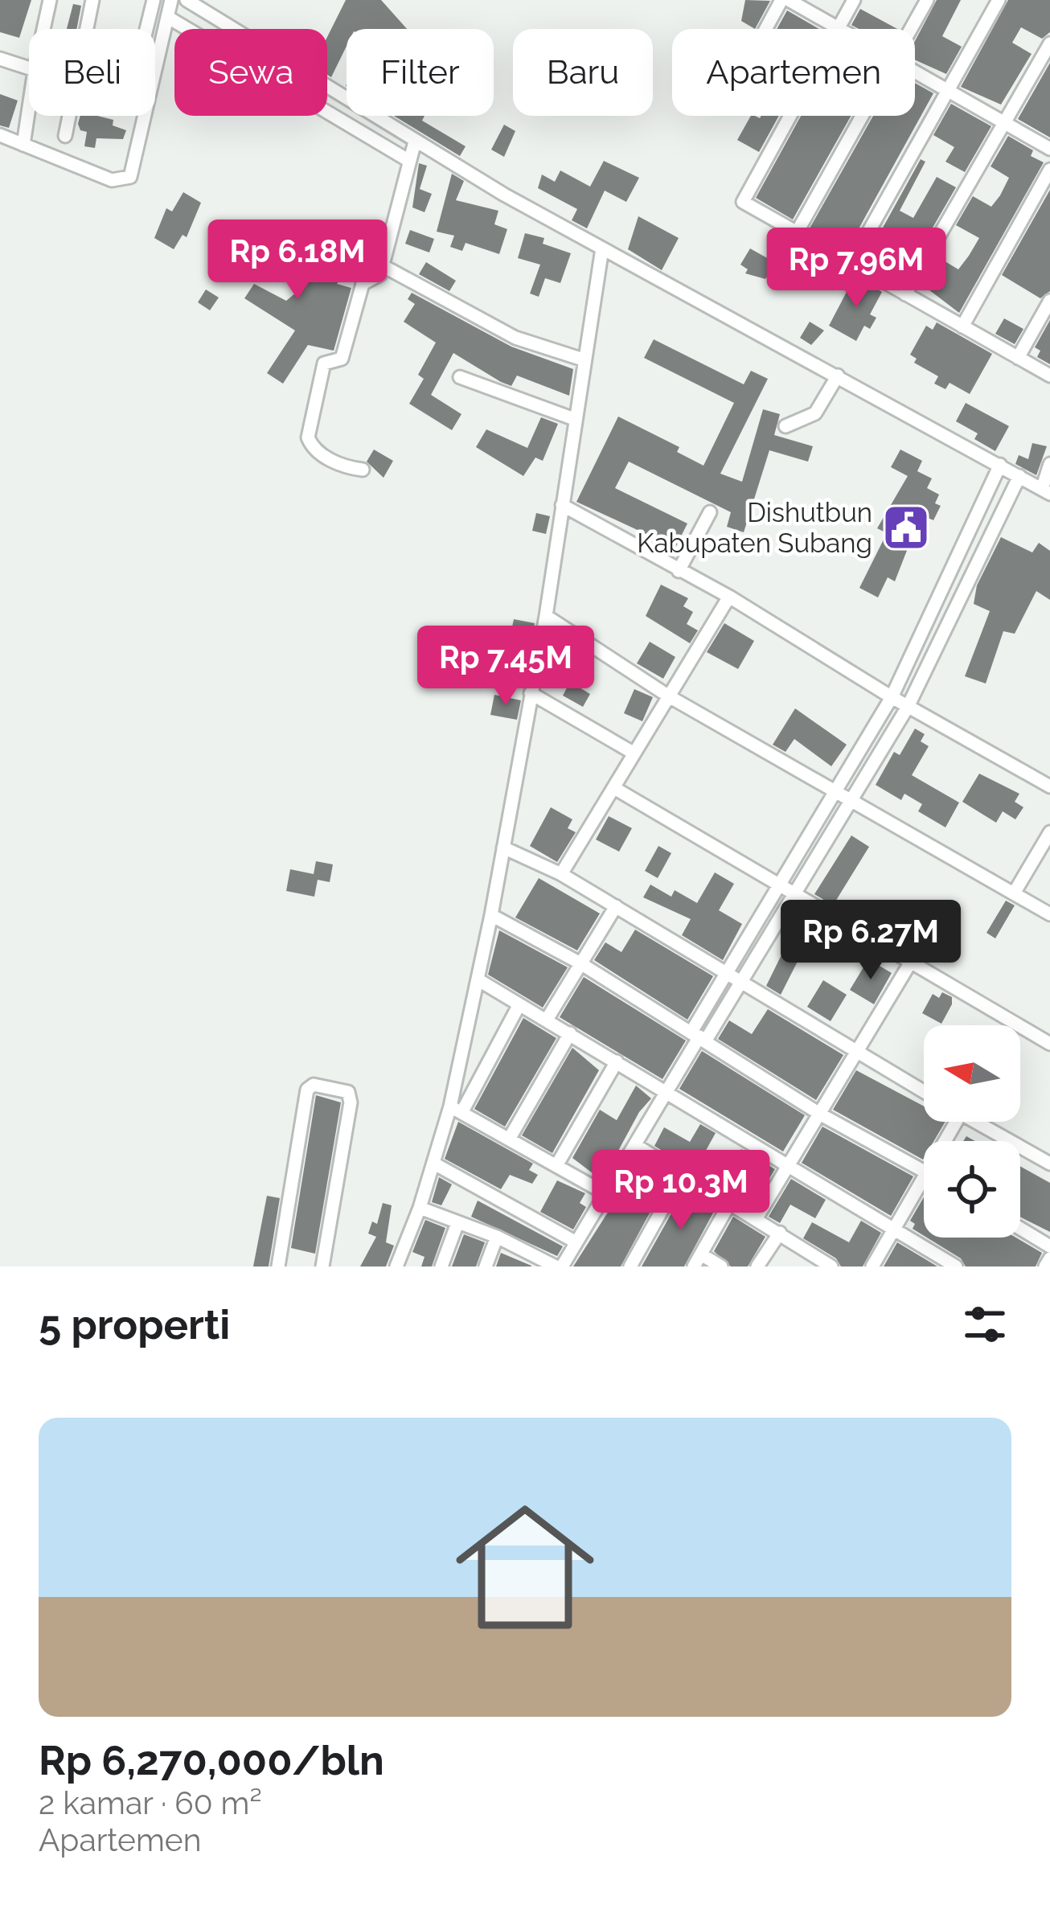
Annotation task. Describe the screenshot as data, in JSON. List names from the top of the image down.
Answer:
{
  "places": {
    "public building": ["Dishutbun Kabupaten Subang"]
  },
  "north": "left",
  "page": {
    "chip": [
      "Beli",
      "Sewa",
      "Filter",
      "Baru",
      "Apartemen"
    ],
    "price": [
      "Rp 6.18M",
      "Rp 7.96M",
      "Rp 7.45M",
      "Rp 6.27M",
      "Rp 10.3M"
    ],
    "heading": "5 properti",
    "list": [
      {
        "name": "Rp 6,270,000/bln",
        "note": "2 kamar · 60 m² · Apartemen"
      }
    ]
  }
}
